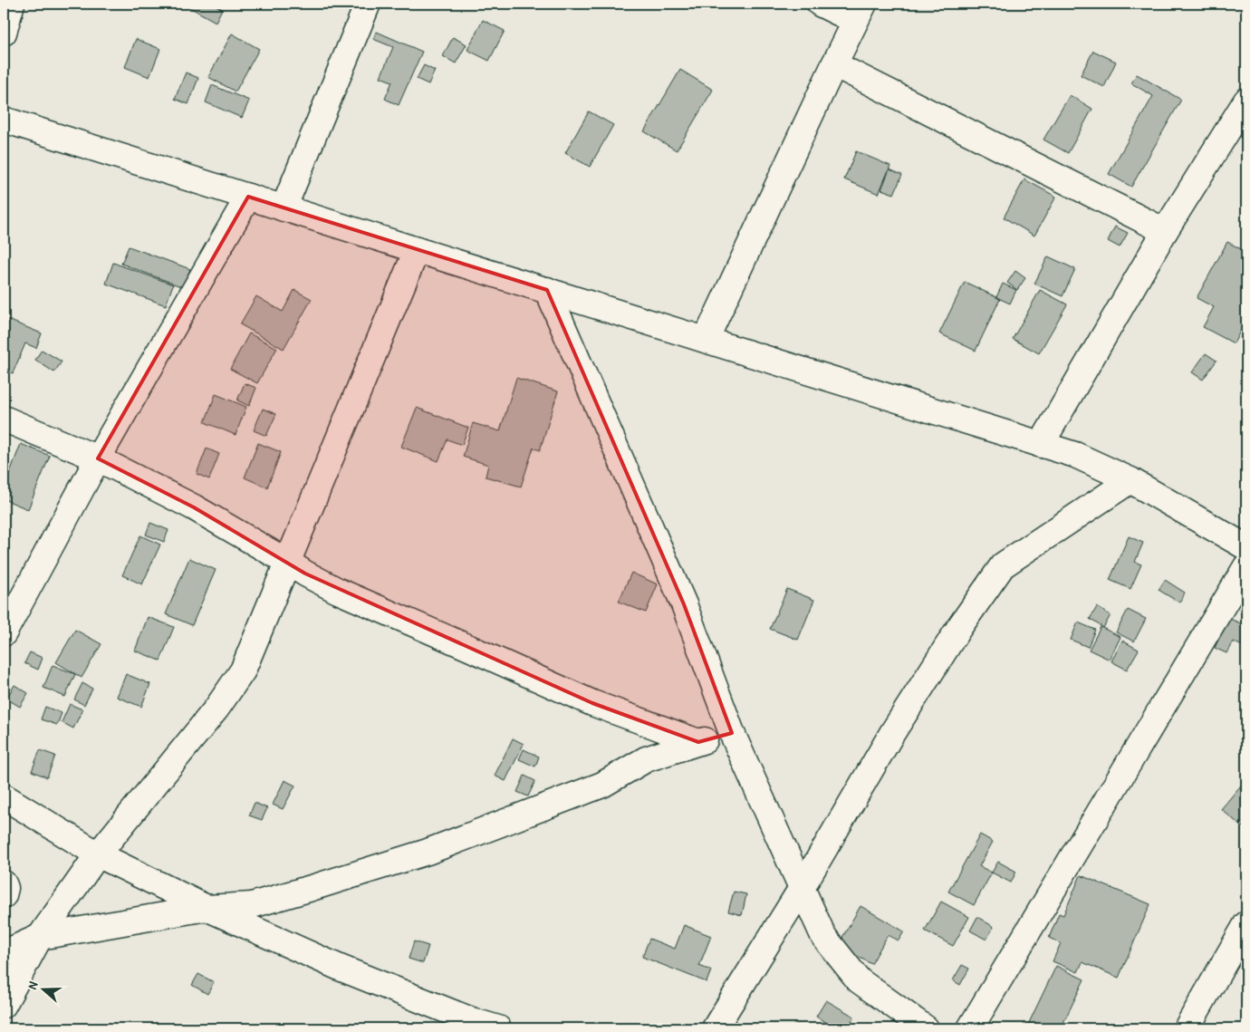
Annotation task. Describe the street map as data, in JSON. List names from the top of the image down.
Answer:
{
  "north": "left"
}
